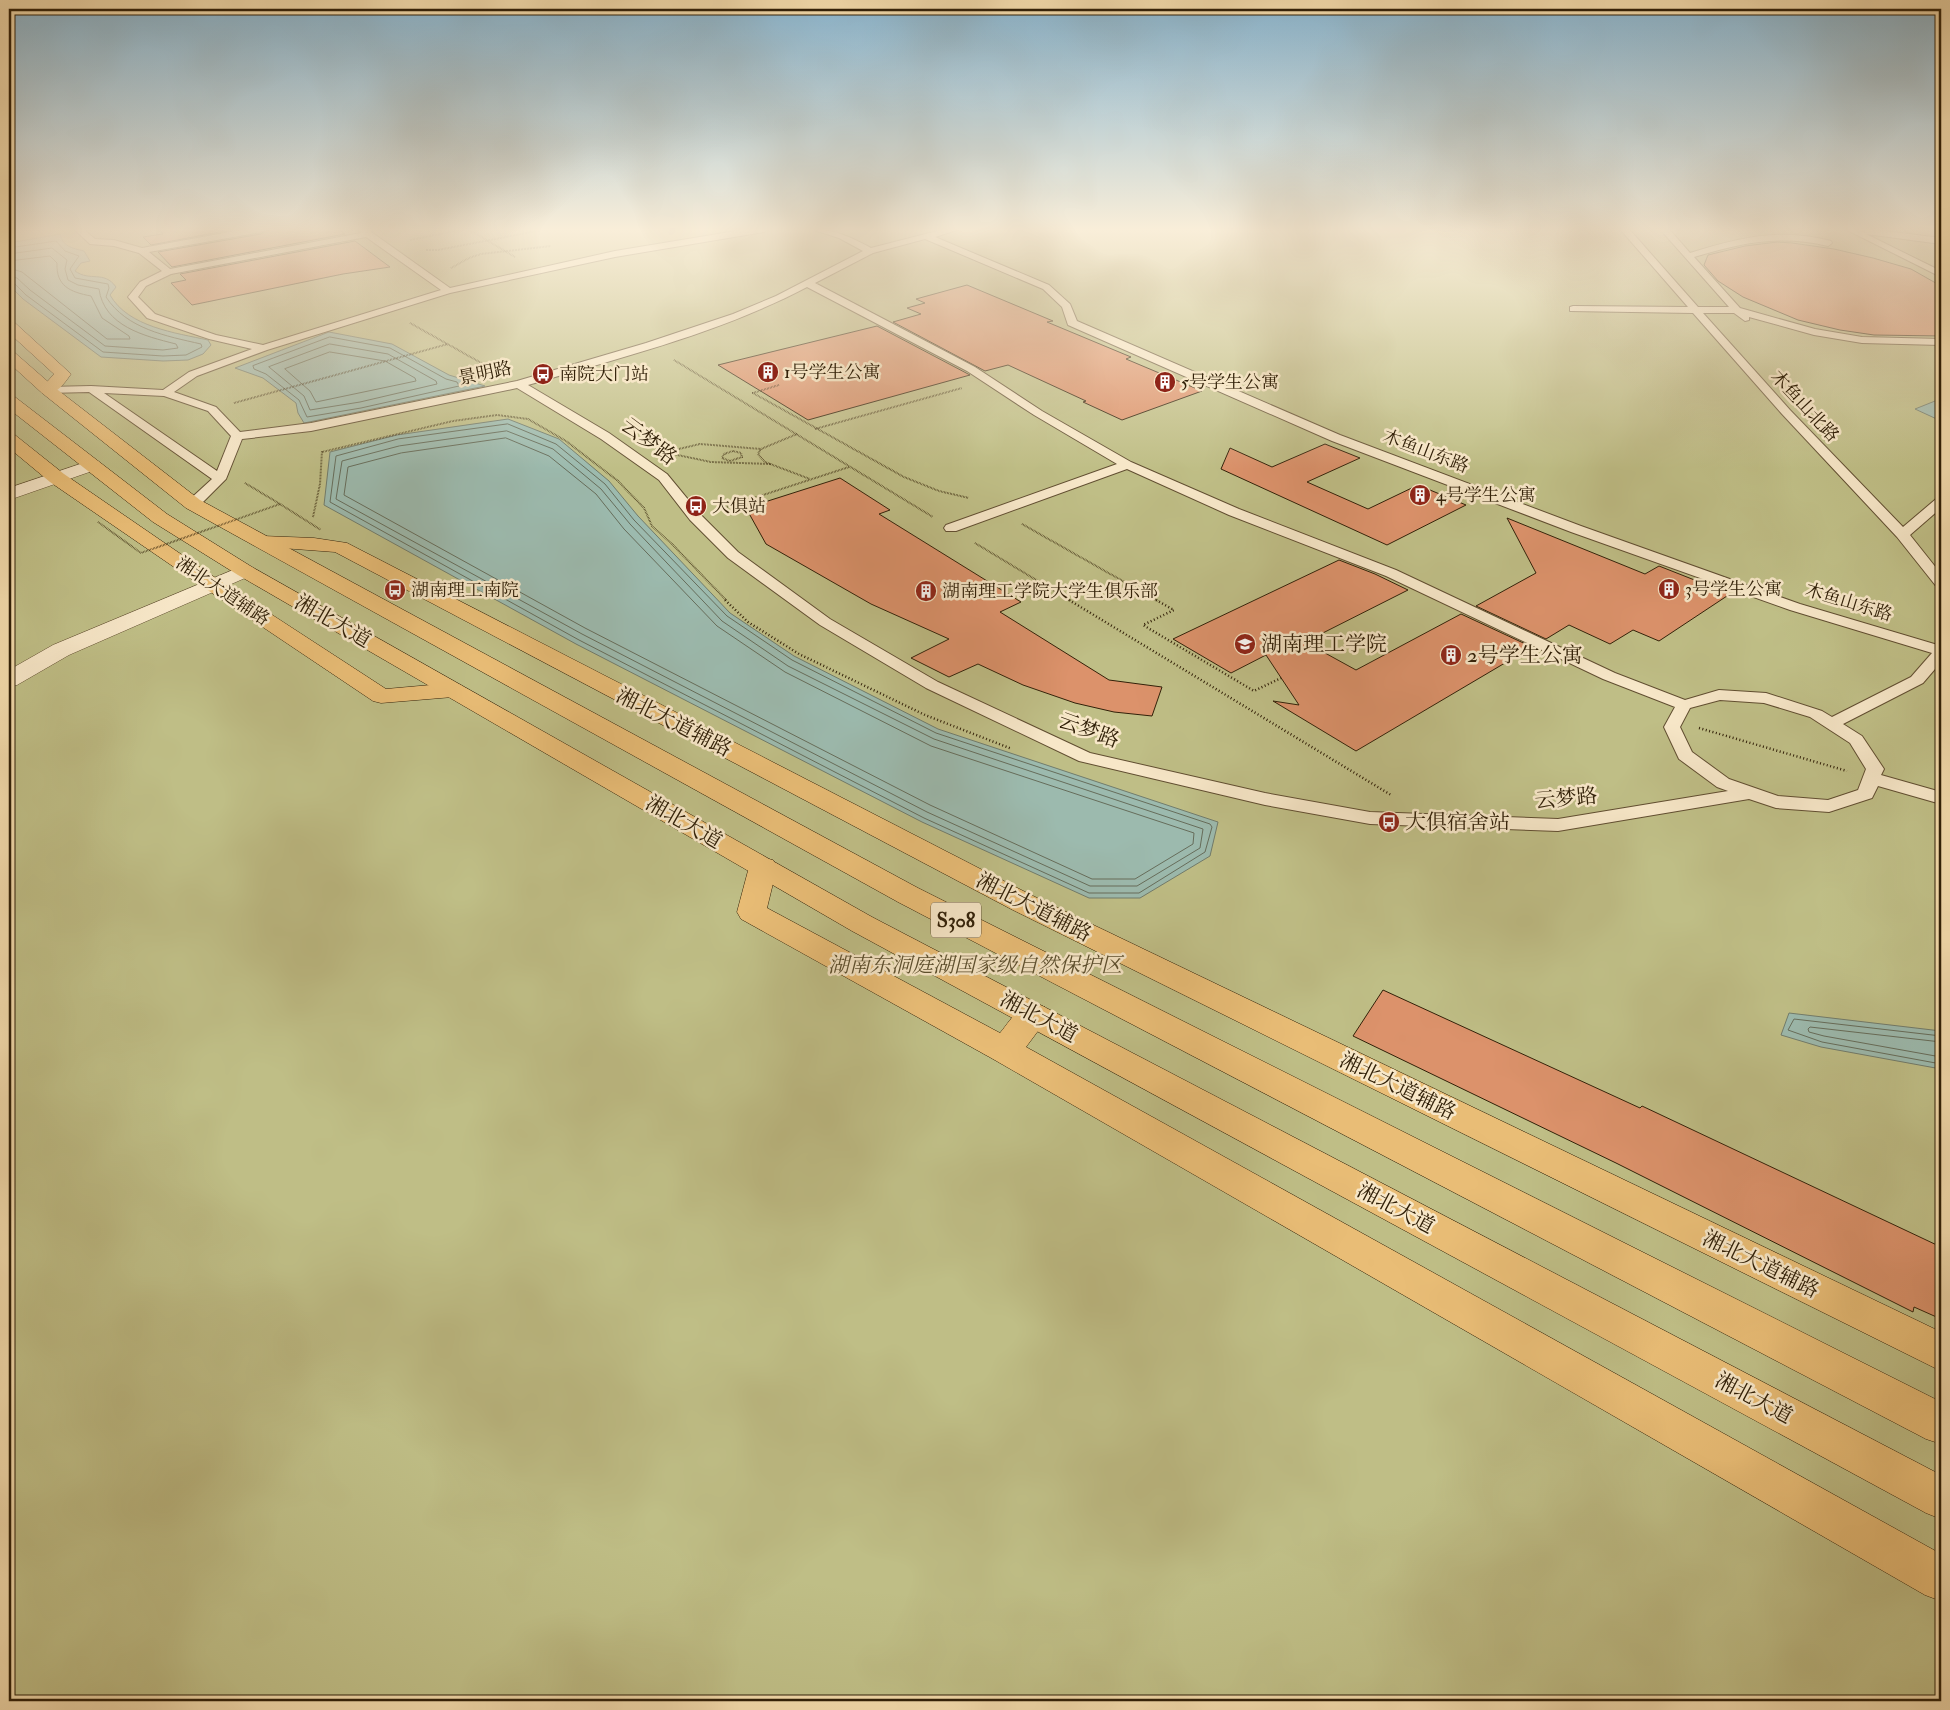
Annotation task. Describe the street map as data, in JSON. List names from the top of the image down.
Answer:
{
  "streets": {
    "main road": ["湘北大道辅路", "湘北大道", "S308"],
    "lane": [
      "景明路",
      "木鱼山北路",
      "云梦路",
      "木鱼山东路"
    ]
  },
  "crossings": [
    ["景明路", "云梦路"],
    ["湘北大道辅路", "湘北大道"]
  ],
  "parks": ["湖南东洞庭湖国家级自然保护区"],
  "places": {
    "building": [
      "1号学生公寓",
      "5号学生公寓",
      "4号学生公寓",
      "3号学生公寓",
      "湖南理工学院大学生俱乐部",
      "2号学生公寓"
    ],
    "bus stop": [
      "南院大门站",
      "大俱站",
      "湖南理工南院",
      "大俱宿舍站"
    ],
    "school or university": ["湖南理工学院"]
  }
}
